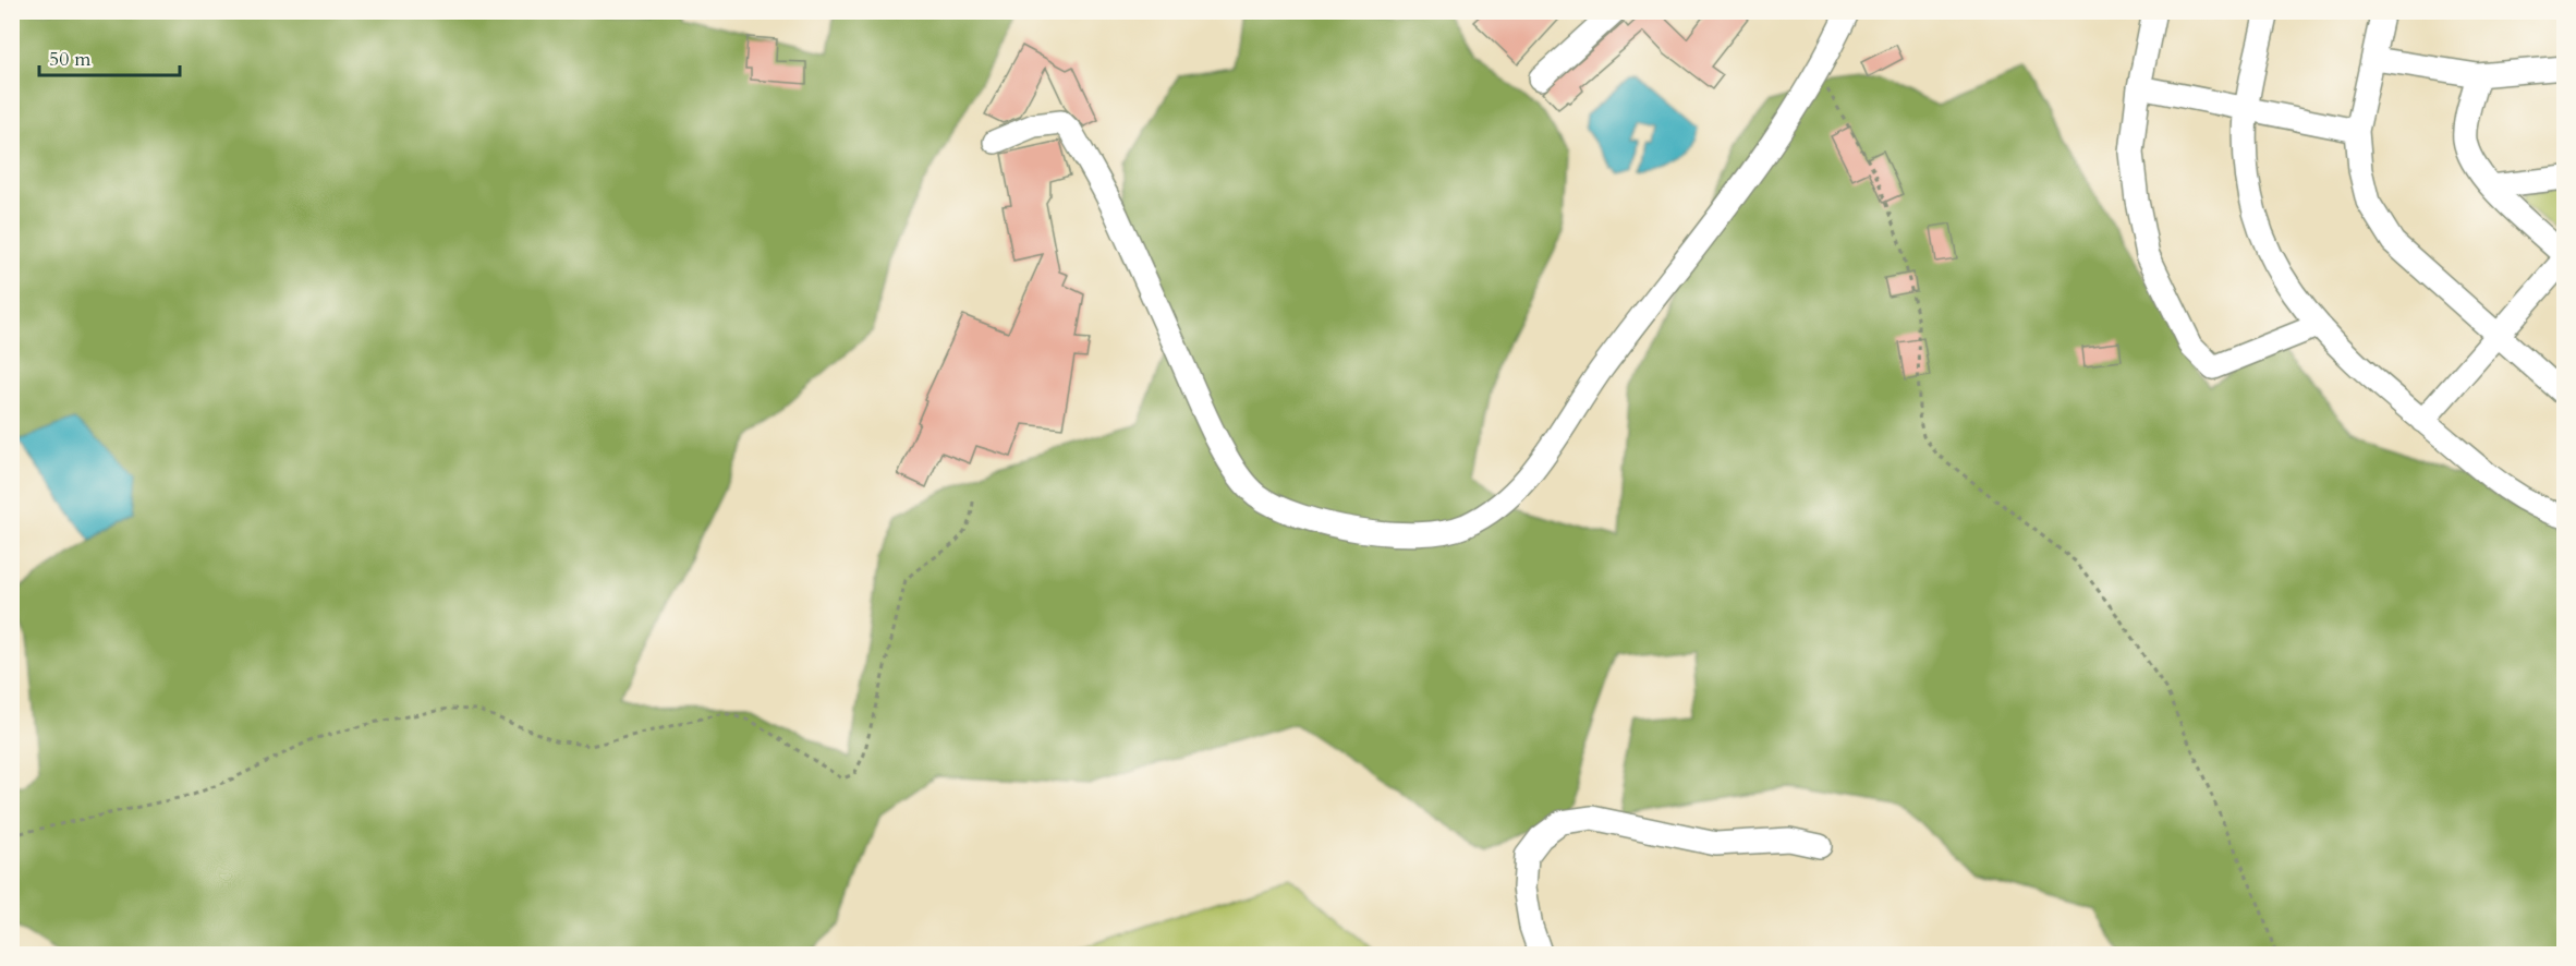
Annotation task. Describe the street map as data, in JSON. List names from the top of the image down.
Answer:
{
  "scale_bar": "50 m"
}
